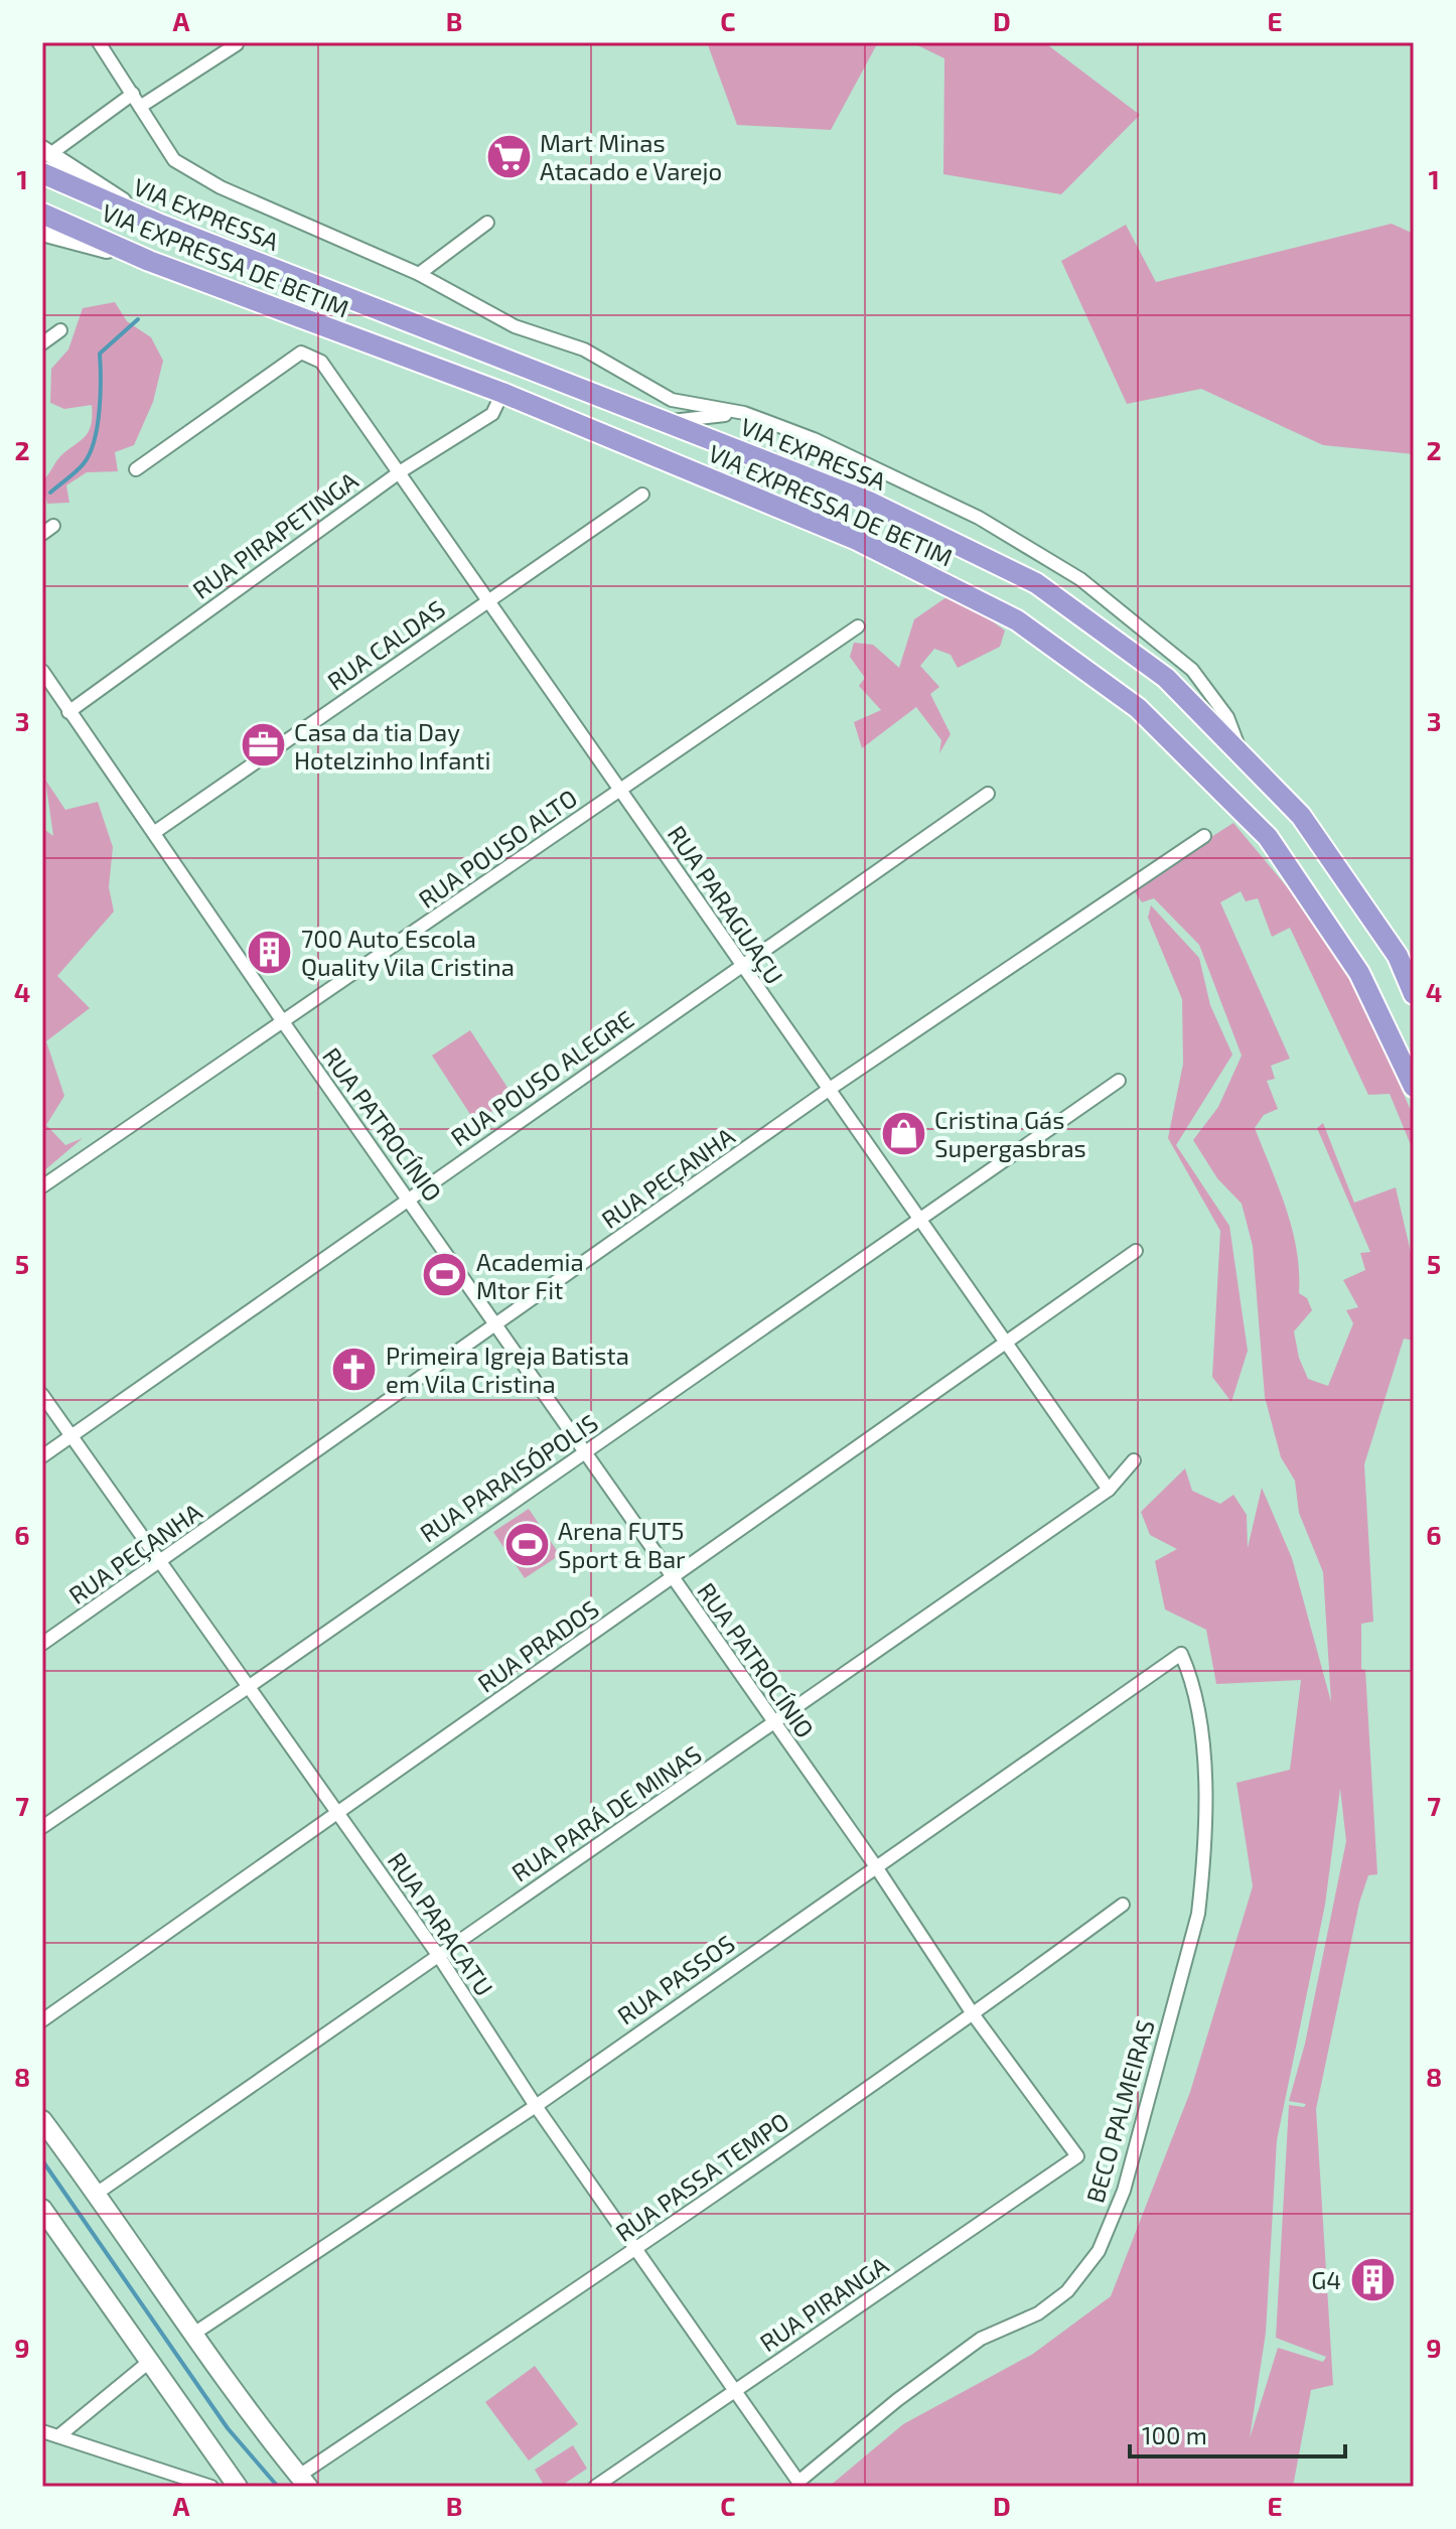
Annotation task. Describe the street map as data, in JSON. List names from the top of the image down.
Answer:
{
  "streets": {
    "highway": ["VIA EXPRESSA", "VIA EXPRESSA DE BETIM"],
    "street": [
      "RUA PIRAPETINGA",
      "RUA CALDAS",
      "RUA POUSO ALTO",
      "RUA PARAGUAÇU",
      "RUA POUSO ALEGRE",
      "RUA PATROCÍNIO",
      "RUA PEÇANHA",
      "RUA PARAISÓPOLIS",
      "RUA PRADOS",
      "RUA PARÁ DE MINAS",
      "RUA PARACATU",
      "RUA PASSOS",
      "BECO PALMEIRAS",
      "RUA PASSA TEMPO",
      "RUA PIRANGA"
    ]
  },
  "crossings": [
    ["VIA EXPRESSA DE BETIM", "RUA PIRAPETINGA"],
    ["RUA PIRAPETINGA", "RUA PARAGUAÇU"],
    ["RUA PIRAPETINGA", "RUA PATROCÍNIO"],
    ["RUA CALDAS", "RUA PARAGUAÇU"],
    ["RUA CALDAS", "RUA PATROCÍNIO"],
    ["RUA POUSO ALTO", "RUA PARAGUAÇU"],
    ["RUA POUSO ALTO", "RUA PATROCÍNIO"],
    ["RUA PARAGUAÇU", "RUA POUSO ALEGRE"],
    ["RUA PARAGUAÇU", "RUA PEÇANHA"],
    ["RUA PARAGUAÇU", "RUA PARAISÓPOLIS"],
    ["RUA PARAGUAÇU", "RUA PRADOS"],
    ["RUA PARAGUAÇU", "RUA PARÁ DE MINAS"],
    ["RUA POUSO ALEGRE", "RUA PATROCÍNIO"],
    ["RUA POUSO ALEGRE", "RUA PARACATU"],
    ["RUA PATROCÍNIO", "RUA PEÇANHA"],
    ["RUA PATROCÍNIO", "RUA PARAISÓPOLIS"],
    ["RUA PATROCÍNIO", "RUA PRADOS"],
    ["RUA PATROCÍNIO", "RUA PARÁ DE MINAS"],
    ["RUA PATROCÍNIO", "RUA PASSOS"],
    ["RUA PATROCÍNIO", "RUA PASSA TEMPO"],
    ["RUA PATROCÍNIO", "RUA PIRANGA"],
    ["RUA PEÇANHA", "RUA PARACATU"],
    ["RUA PARAISÓPOLIS", "RUA PARACATU"],
    ["RUA PRADOS", "RUA PARACATU"],
    ["RUA PARÁ DE MINAS", "RUA PARACATU"],
    ["RUA PARACATU", "RUA PASSOS"],
    ["RUA PARACATU", "BECO PALMEIRAS"],
    ["RUA PARACATU", "RUA PASSA TEMPO"],
    ["RUA PARACATU", "RUA PIRANGA"],
    ["RUA PASSOS", "BECO PALMEIRAS"]
  ],
  "places": {
    "supermarket": ["Mart Minas Atacado e Varejo"],
    "office": ["Casa da tia Day Hotelzinho Infanti"],
    "building": ["700 Auto Escola Quality Vila Cristina", "G4"],
    "shop": ["Cristina Gás Supergasbras"],
    "sports": ["Academia Mtor Fit", "Arena FUT5 Sport & Bar"],
    "church": ["Primeira Igreja Batista em Vila Cristina"]
  },
  "scale_bar": "100 m",
  "grid": {
    "columns": [
      "A",
      "B",
      "C",
      "D",
      "E"
    ],
    "rows": [
      "1",
      "2",
      "3",
      "4",
      "5",
      "6",
      "7",
      "8",
      "9"
    ]
  }
}
